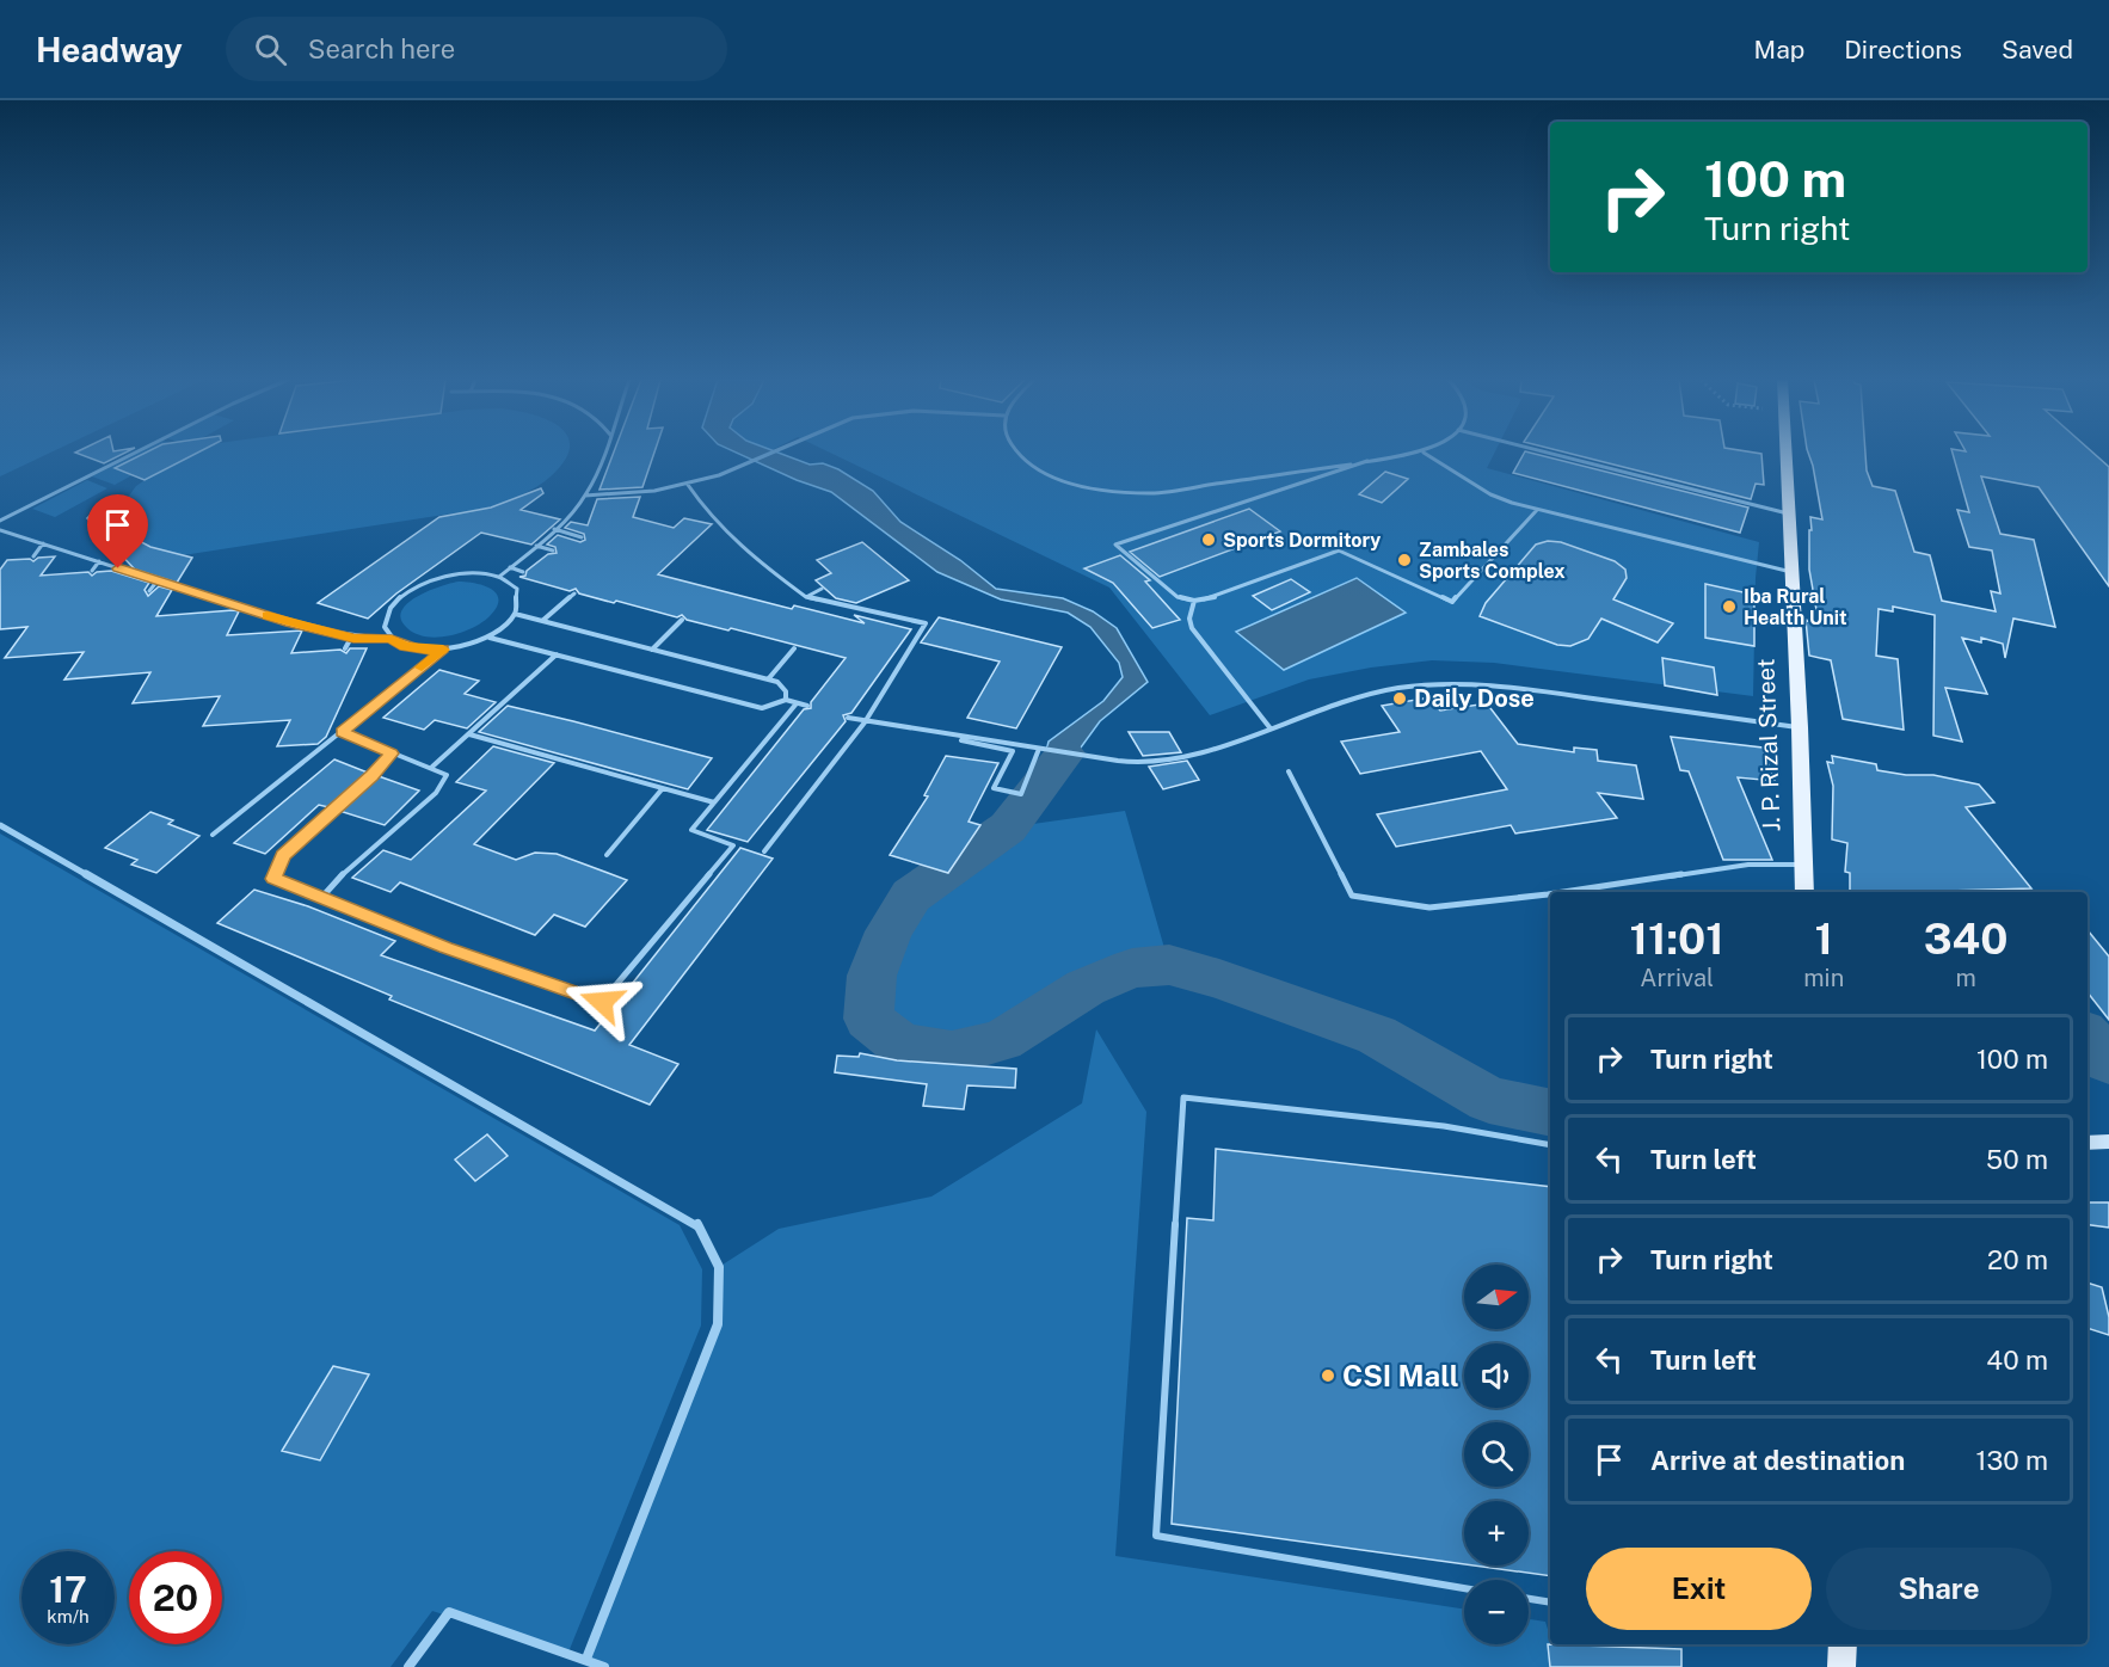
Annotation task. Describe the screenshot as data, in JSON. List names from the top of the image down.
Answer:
{
  "streets": {
    "main road": ["J. P. Rizal Street"]
  },
  "places": [
    "Sports Dormitory",
    "Zambales Sports Complex",
    "Iba Rural Health Unit",
    "Daily Dose",
    "CSI Mall"
  ],
  "north": "right",
  "page": {
    "header": "Headway",
    "search": "Search here",
    "nav": ["Map", "Directions", "Saved"],
    "turn": ["100 m", "Turn right"],
    "eta": [
      "11:01",
      "Arrival",
      "1",
      "min",
      "340",
      "m"
    ],
    "list": [
      {
        "name": "Turn right",
        "value": "100 m"
      },
      {
        "name": "Turn left",
        "value": "50 m"
      },
      {
        "name": "Turn right",
        "value": "20 m"
      },
      {
        "name": "Turn left",
        "value": "40 m"
      },
      {
        "name": "Arrive at destination",
        "value": "130 m"
      }
    ],
    "map_buttons": ["+", "−"],
    "buttons": ["Exit", "Share"],
    "speed": "17 km/h",
    "limit": "20"
  }
}
